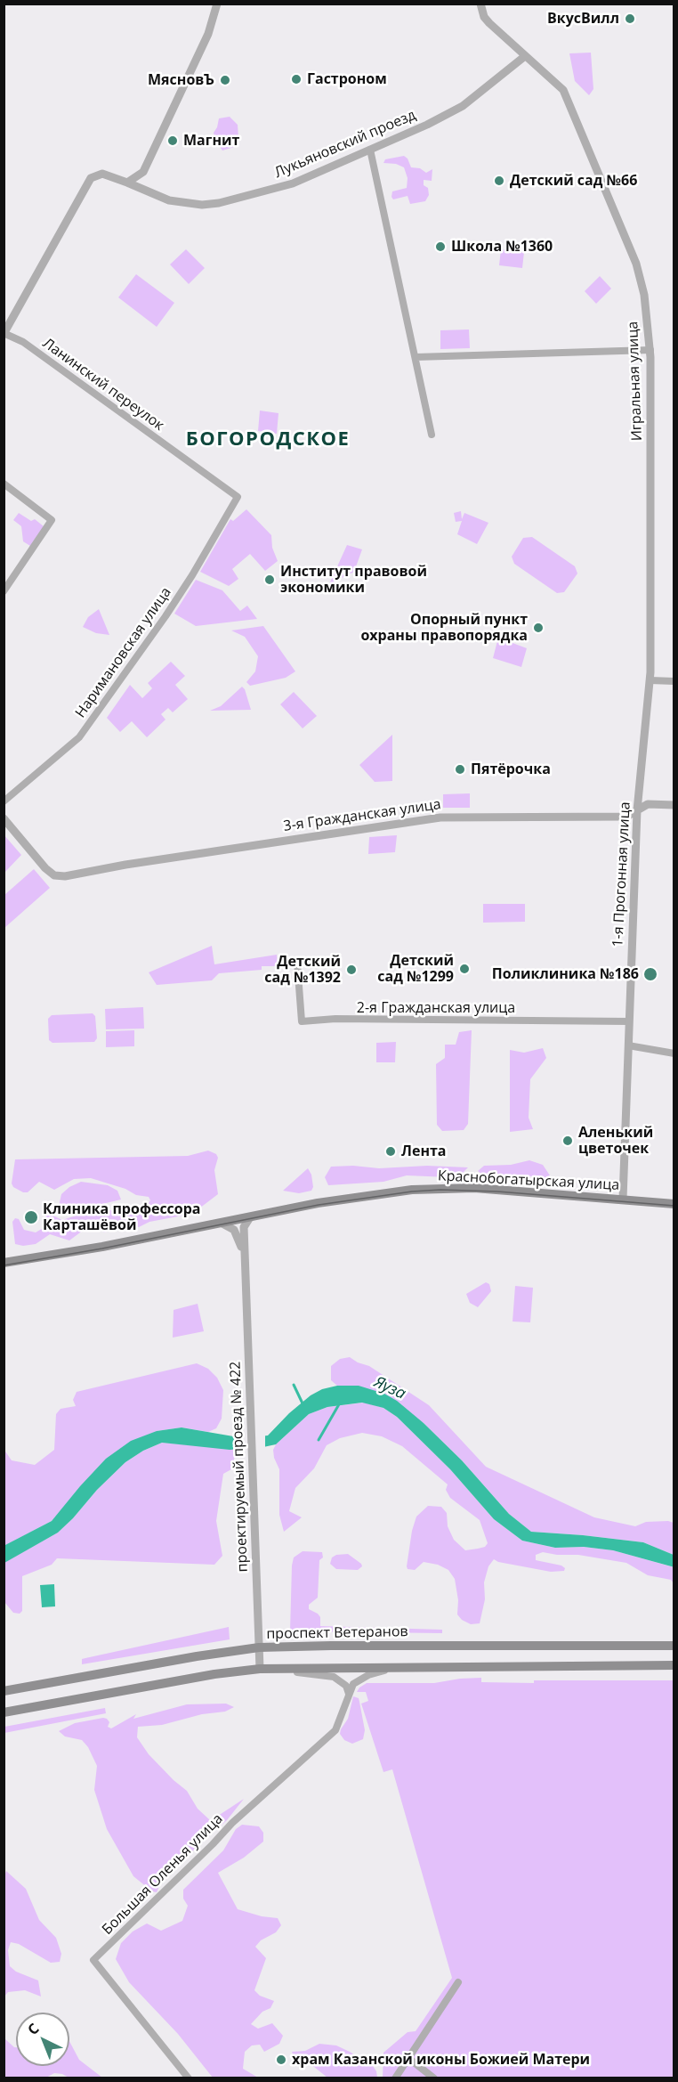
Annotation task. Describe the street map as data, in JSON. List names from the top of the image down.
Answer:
{
  "streets": {
    "main road": ["Краснобогатырская улица", "проспект Ветеранов"],
    "street": [
      "Лукьяновский проезд",
      "Игральная улица",
      "Ланинский переулок",
      "Наримановская улица",
      "3-я Гражданская улица",
      "1-я Прогонная улица",
      "2-я Гражданская улица",
      "проектируемый проезд № 422",
      "Большая Оленья улица"
    ]
  },
  "crossings": [
    ["Лукьяновский проезд", "Игральная улица"],
    ["Лукьяновский проезд", "Ланинский переулок"],
    ["Игральная улица", "1-я Прогонная улица"],
    ["Ланинский переулок", "Наримановская улица"],
    ["3-я Гражданская улица", "1-я Прогонная улица"],
    ["1-я Прогонная улица", "2-я Гражданская улица"],
    ["1-я Прогонная улица", "Краснобогатырская улица"],
    ["Краснобогатырская улица", "проектируемый проезд № 422"],
    ["проектируемый проезд № 422", "проспект Ветеранов"]
  ],
  "districts": ["БОГОРОДСКОЕ"],
  "water": ["Яуза"],
  "places": [
    "ВкусВилл",
    "Гастроном",
    "МясновЪ",
    "Магнит",
    "Детский сад №66",
    "Школа №1360",
    "Институт правовой экономики",
    "Опорный пункт охраны правопорядка",
    "Пятёрочка",
    "Детский сад №1299",
    "Детский сад №1392",
    "Поликлиника №186",
    "Аленький цветочек",
    "Лента",
    "Клиника профессора Карташёвой",
    "храм Казанской иконы Божией Матери"
  ],
  "north": "top left"
}
